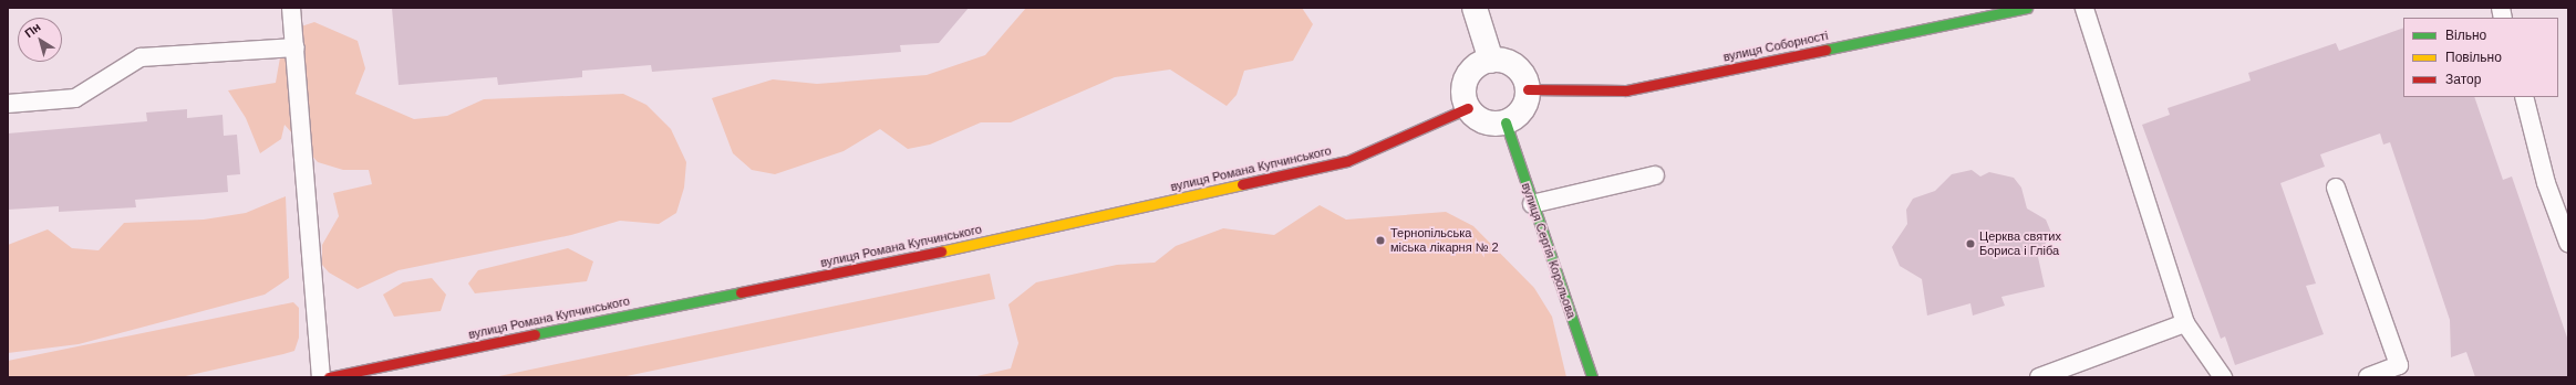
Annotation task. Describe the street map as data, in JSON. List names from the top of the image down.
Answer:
{
  "streets": {
    "street": ["вулиця Соборності", "вулиця Романа Купчинського", "вулиця Сергія Корольова"]
  },
  "crossings": [
    ["вулиця Соборності", "вулиця Романа Купчинського"],
    ["вулиця Соборності", "вулиця Сергія Корольова"],
    ["вулиця Романа Купчинського", "вулиця Сергія Корольова"]
  ],
  "places": ["Тернопільська міська лікарня № 2", "Церква святих Бориса і Гліба"],
  "legend": ["Вільно", "Повільно", "Затор"],
  "north": "top left"
}
